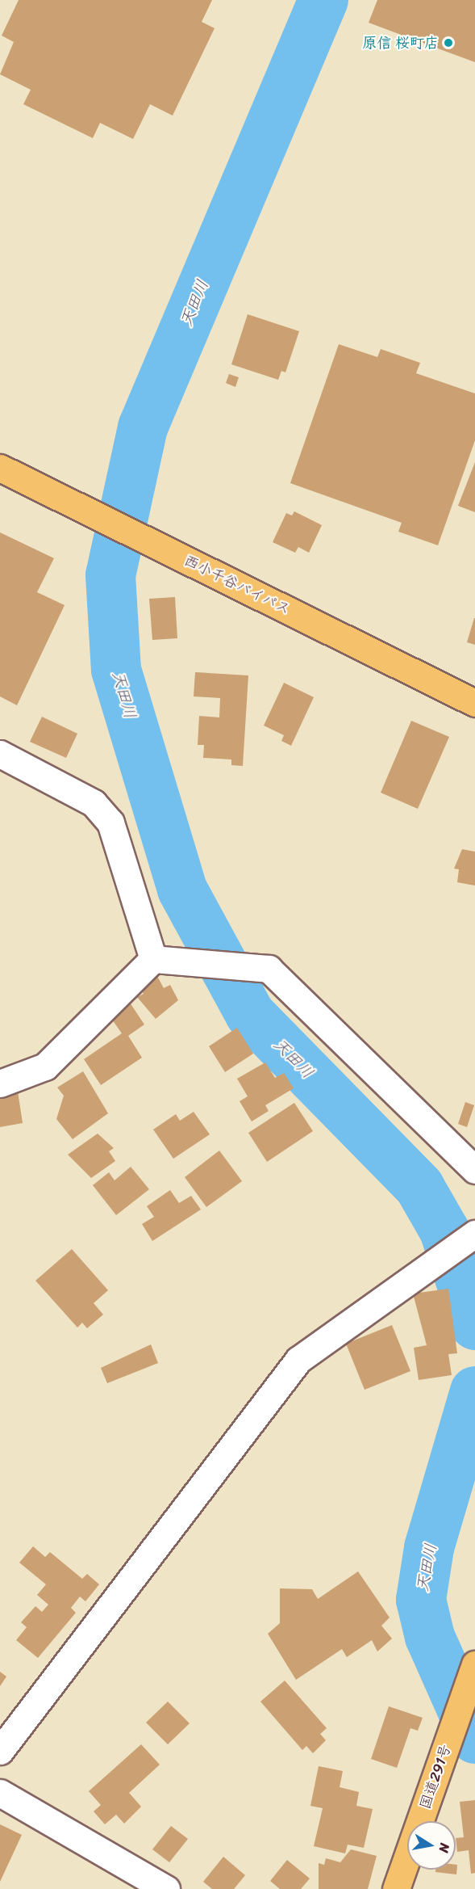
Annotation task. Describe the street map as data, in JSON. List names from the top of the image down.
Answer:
{
  "streets": {
    "highway": ["西小千谷バイパス", "国道291号"]
  },
  "water": ["天田川"],
  "places": ["原信 桜町店"],
  "north": "right"
}
